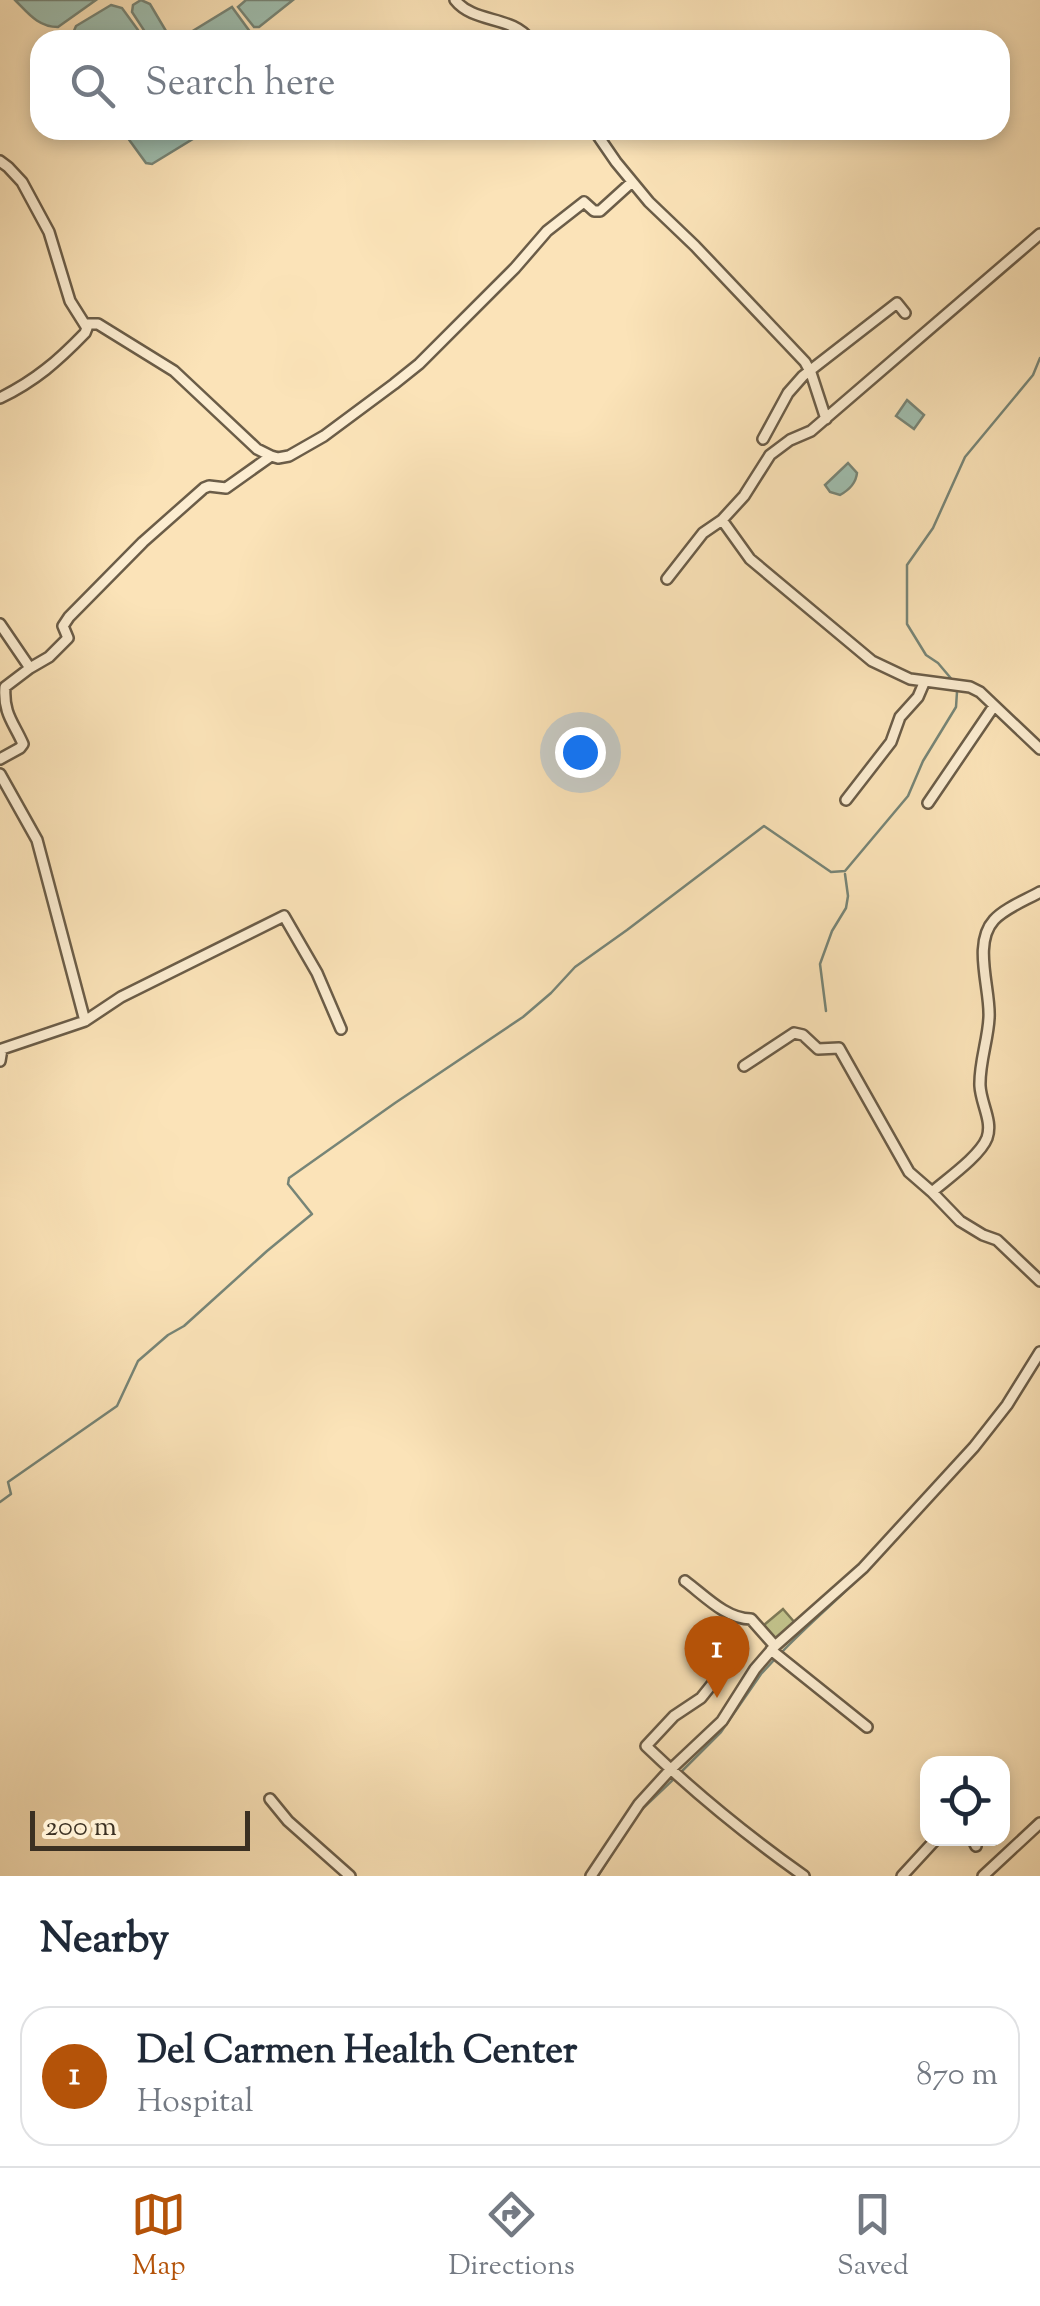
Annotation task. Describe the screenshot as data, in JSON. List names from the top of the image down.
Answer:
{
  "scale_bar": "200 m",
  "page": {
    "search": "Search here",
    "pins": "1",
    "scale": "200 m",
    "heading": "Nearby",
    "list": [
      {
        "mark": "1",
        "name": "Del Carmen Health Center",
        "note": "Hospital",
        "value": "870 m"
      }
    ],
    "nav": ["Map", "Directions", "Saved"]
  }
}
